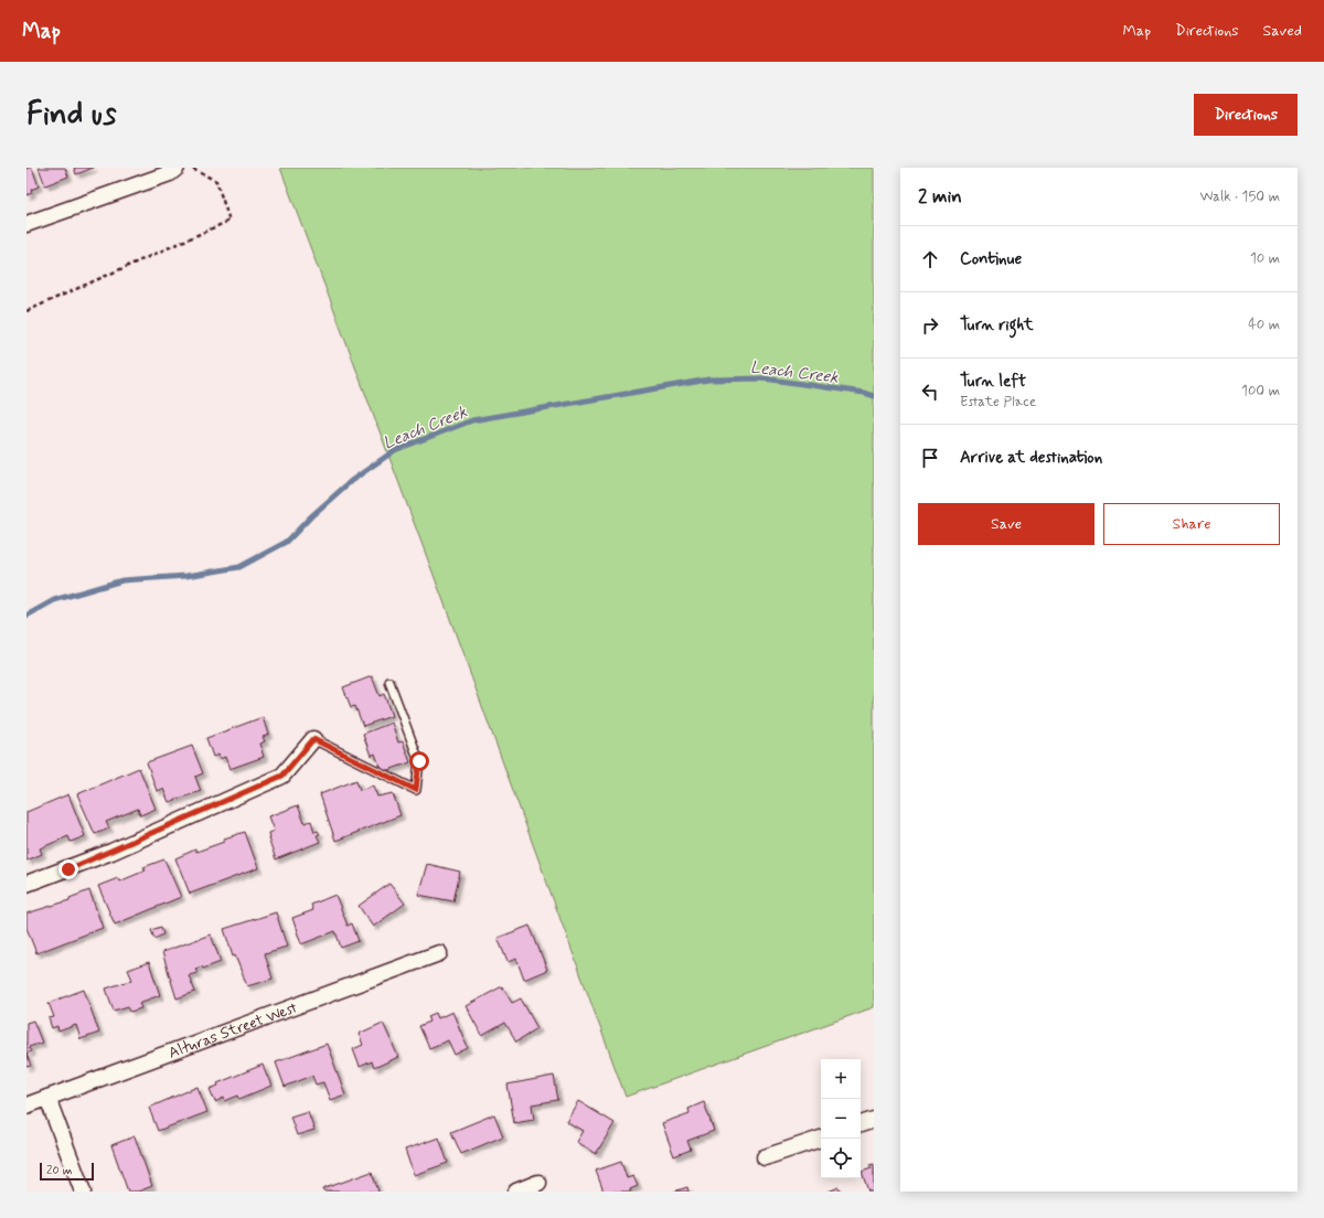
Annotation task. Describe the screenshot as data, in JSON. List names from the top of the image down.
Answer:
{
  "streets": {
    "street": ["Alturas Street West"]
  },
  "water": ["Leach Creek"],
  "scale_bar": "20 m",
  "page": {
    "header": "Map",
    "nav": ["Map", "Directions", "Saved"],
    "buttons": [
      "Directions",
      ["Save", "Share"]
    ],
    "title": "Find us",
    "heading": ["2 min", "Walk · 150 m"],
    "list": [
      ["Continue", "10 m"],
      ["Turn right", "40 m"],
      ["Turn left", "Estate Place", "100 m"],
      "Arrive at destination"
    ],
    "map_buttons": ["+", "−"],
    "scale": "20 m"
  }
}
